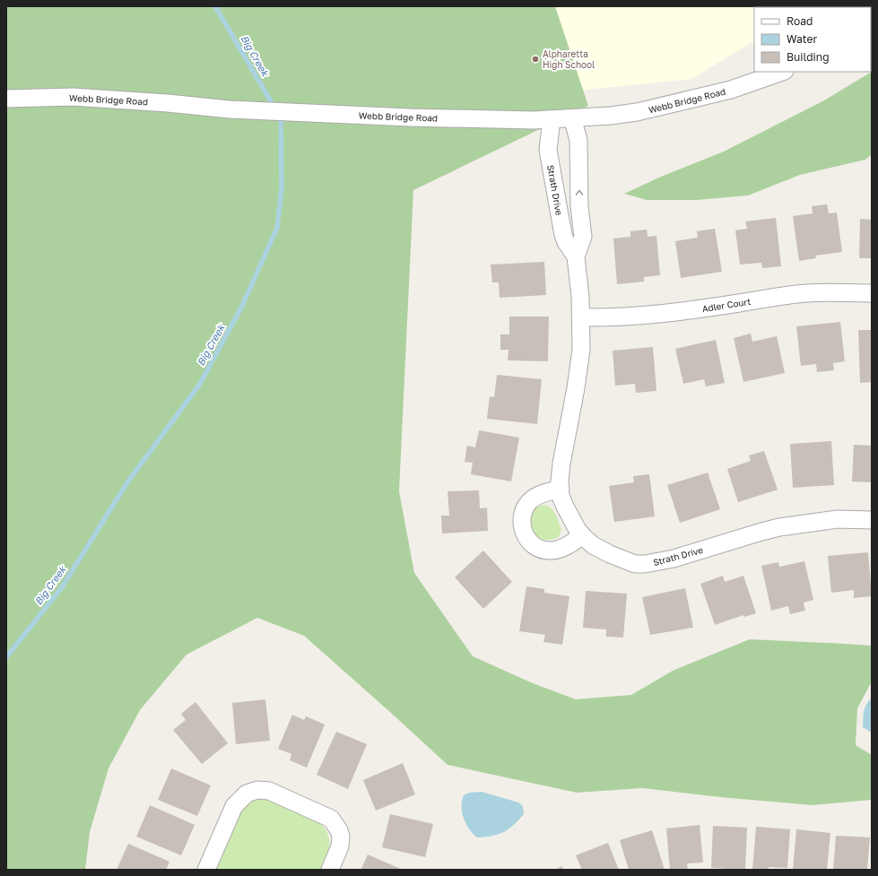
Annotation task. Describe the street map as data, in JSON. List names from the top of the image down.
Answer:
{
  "streets": {
    "street": ["Webb Bridge Road", "Strath Drive", "Adler Court"]
  },
  "crossings": [
    ["Webb Bridge Road", "Strath Drive"],
    ["Strath Drive", "Adler Court"]
  ],
  "water": ["Big Creek"],
  "places": ["Alpharetta High School"],
  "legend": ["Road", "Water", "Building"]
}
